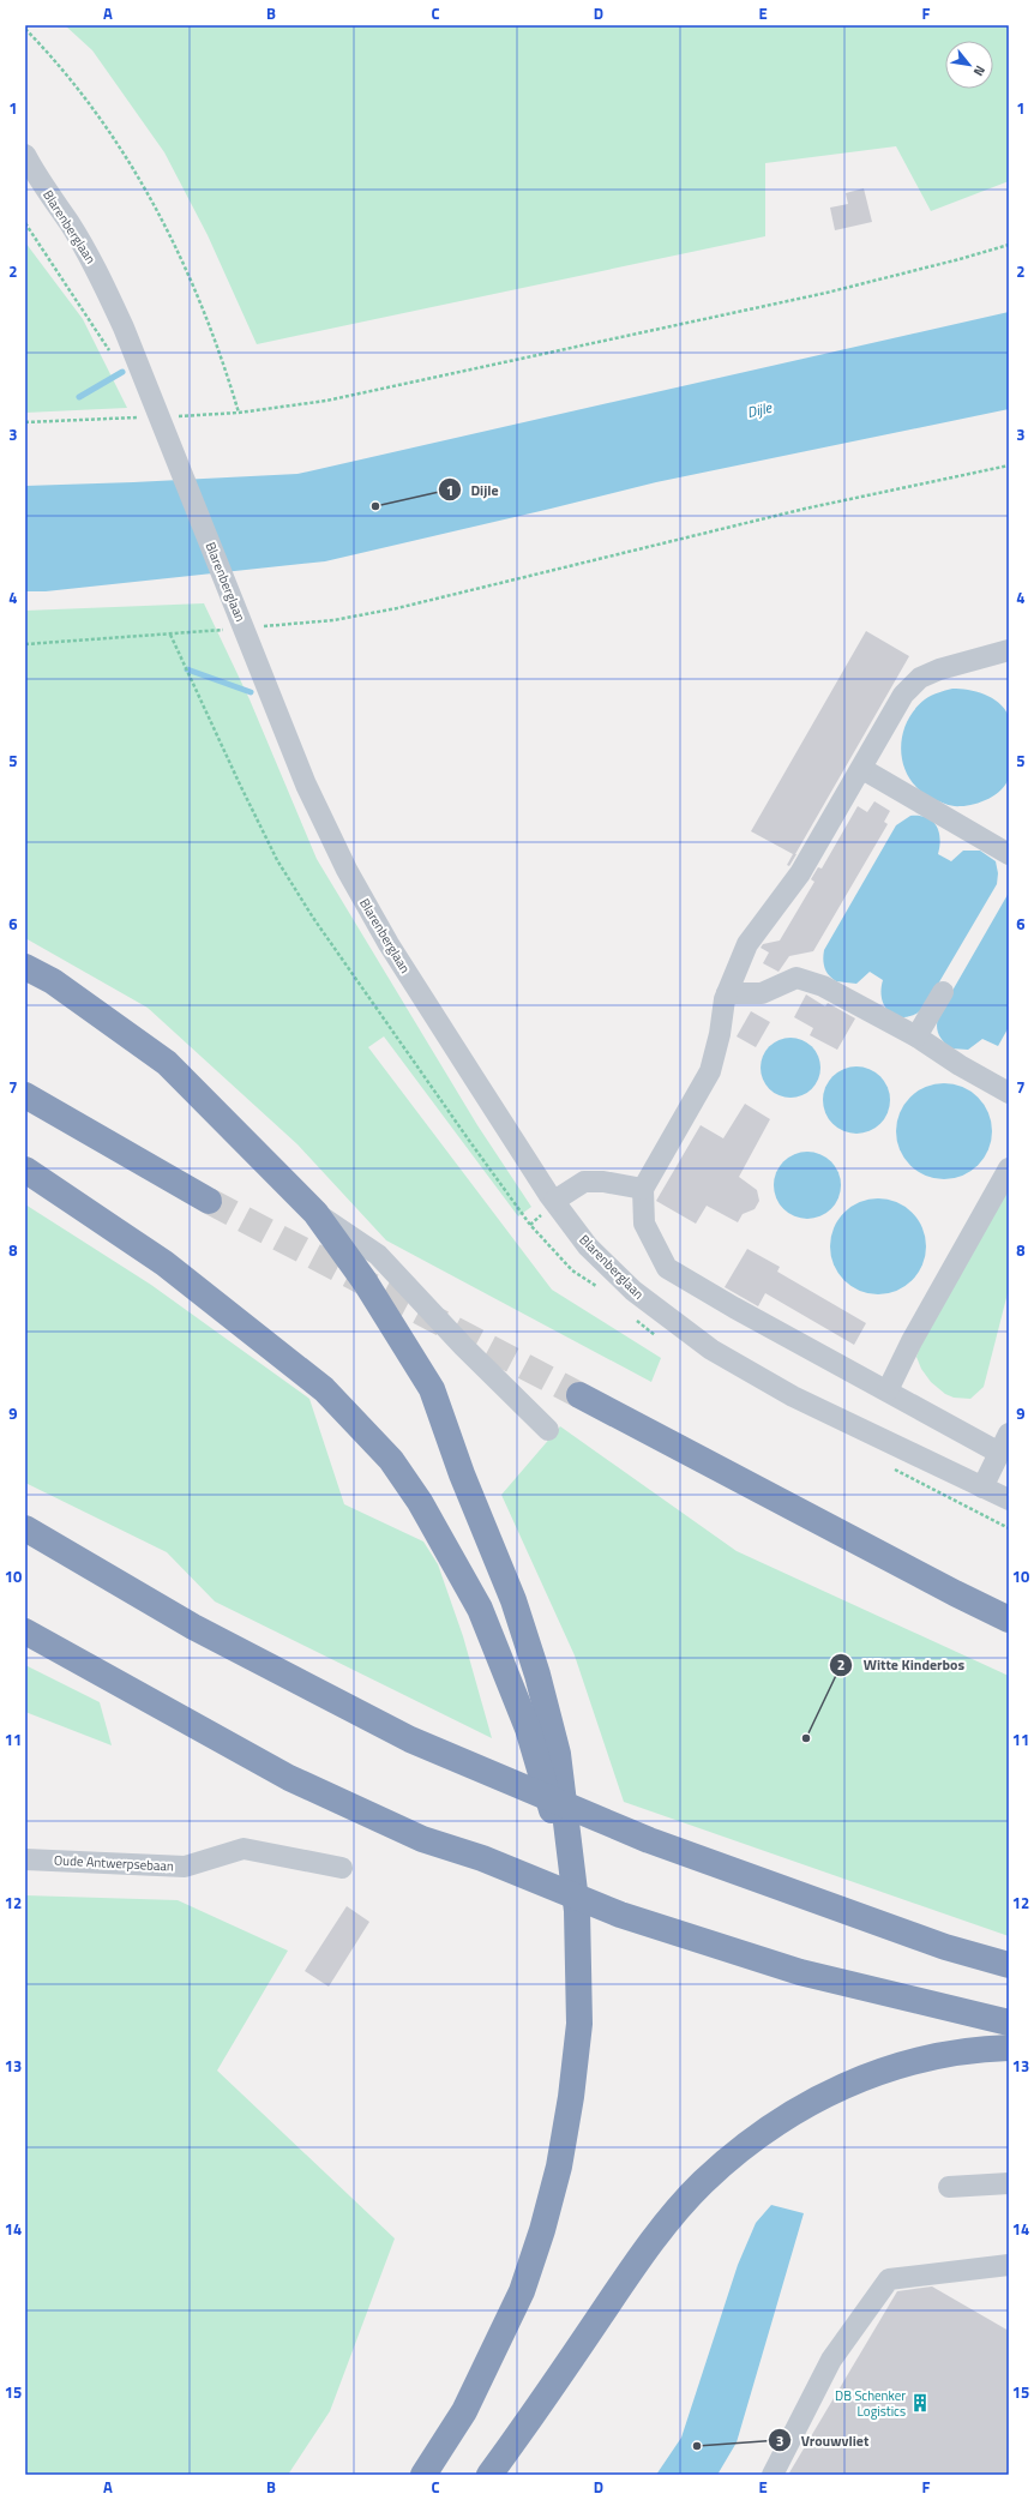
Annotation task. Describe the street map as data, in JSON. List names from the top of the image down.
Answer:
{
  "streets": {
    "street": ["Blarenberglaan", "Oude Antwerpsebaan"]
  },
  "water": ["Dijle"],
  "places": {
    "other": ["Dijle", "Witte Kinderbos", "Vrouwvliet"],
    "building": ["DB Schenker Logistics"]
  },
  "north": "bottom right",
  "grid": {
    "columns": [
      "A",
      "B",
      "C",
      "D",
      "E",
      "F"
    ],
    "rows": [
      "1",
      "2",
      "3",
      "4",
      "5",
      "6",
      "7",
      "8",
      "9",
      "10",
      "11",
      "12",
      "13",
      "14",
      "15"
    ]
  }
}
